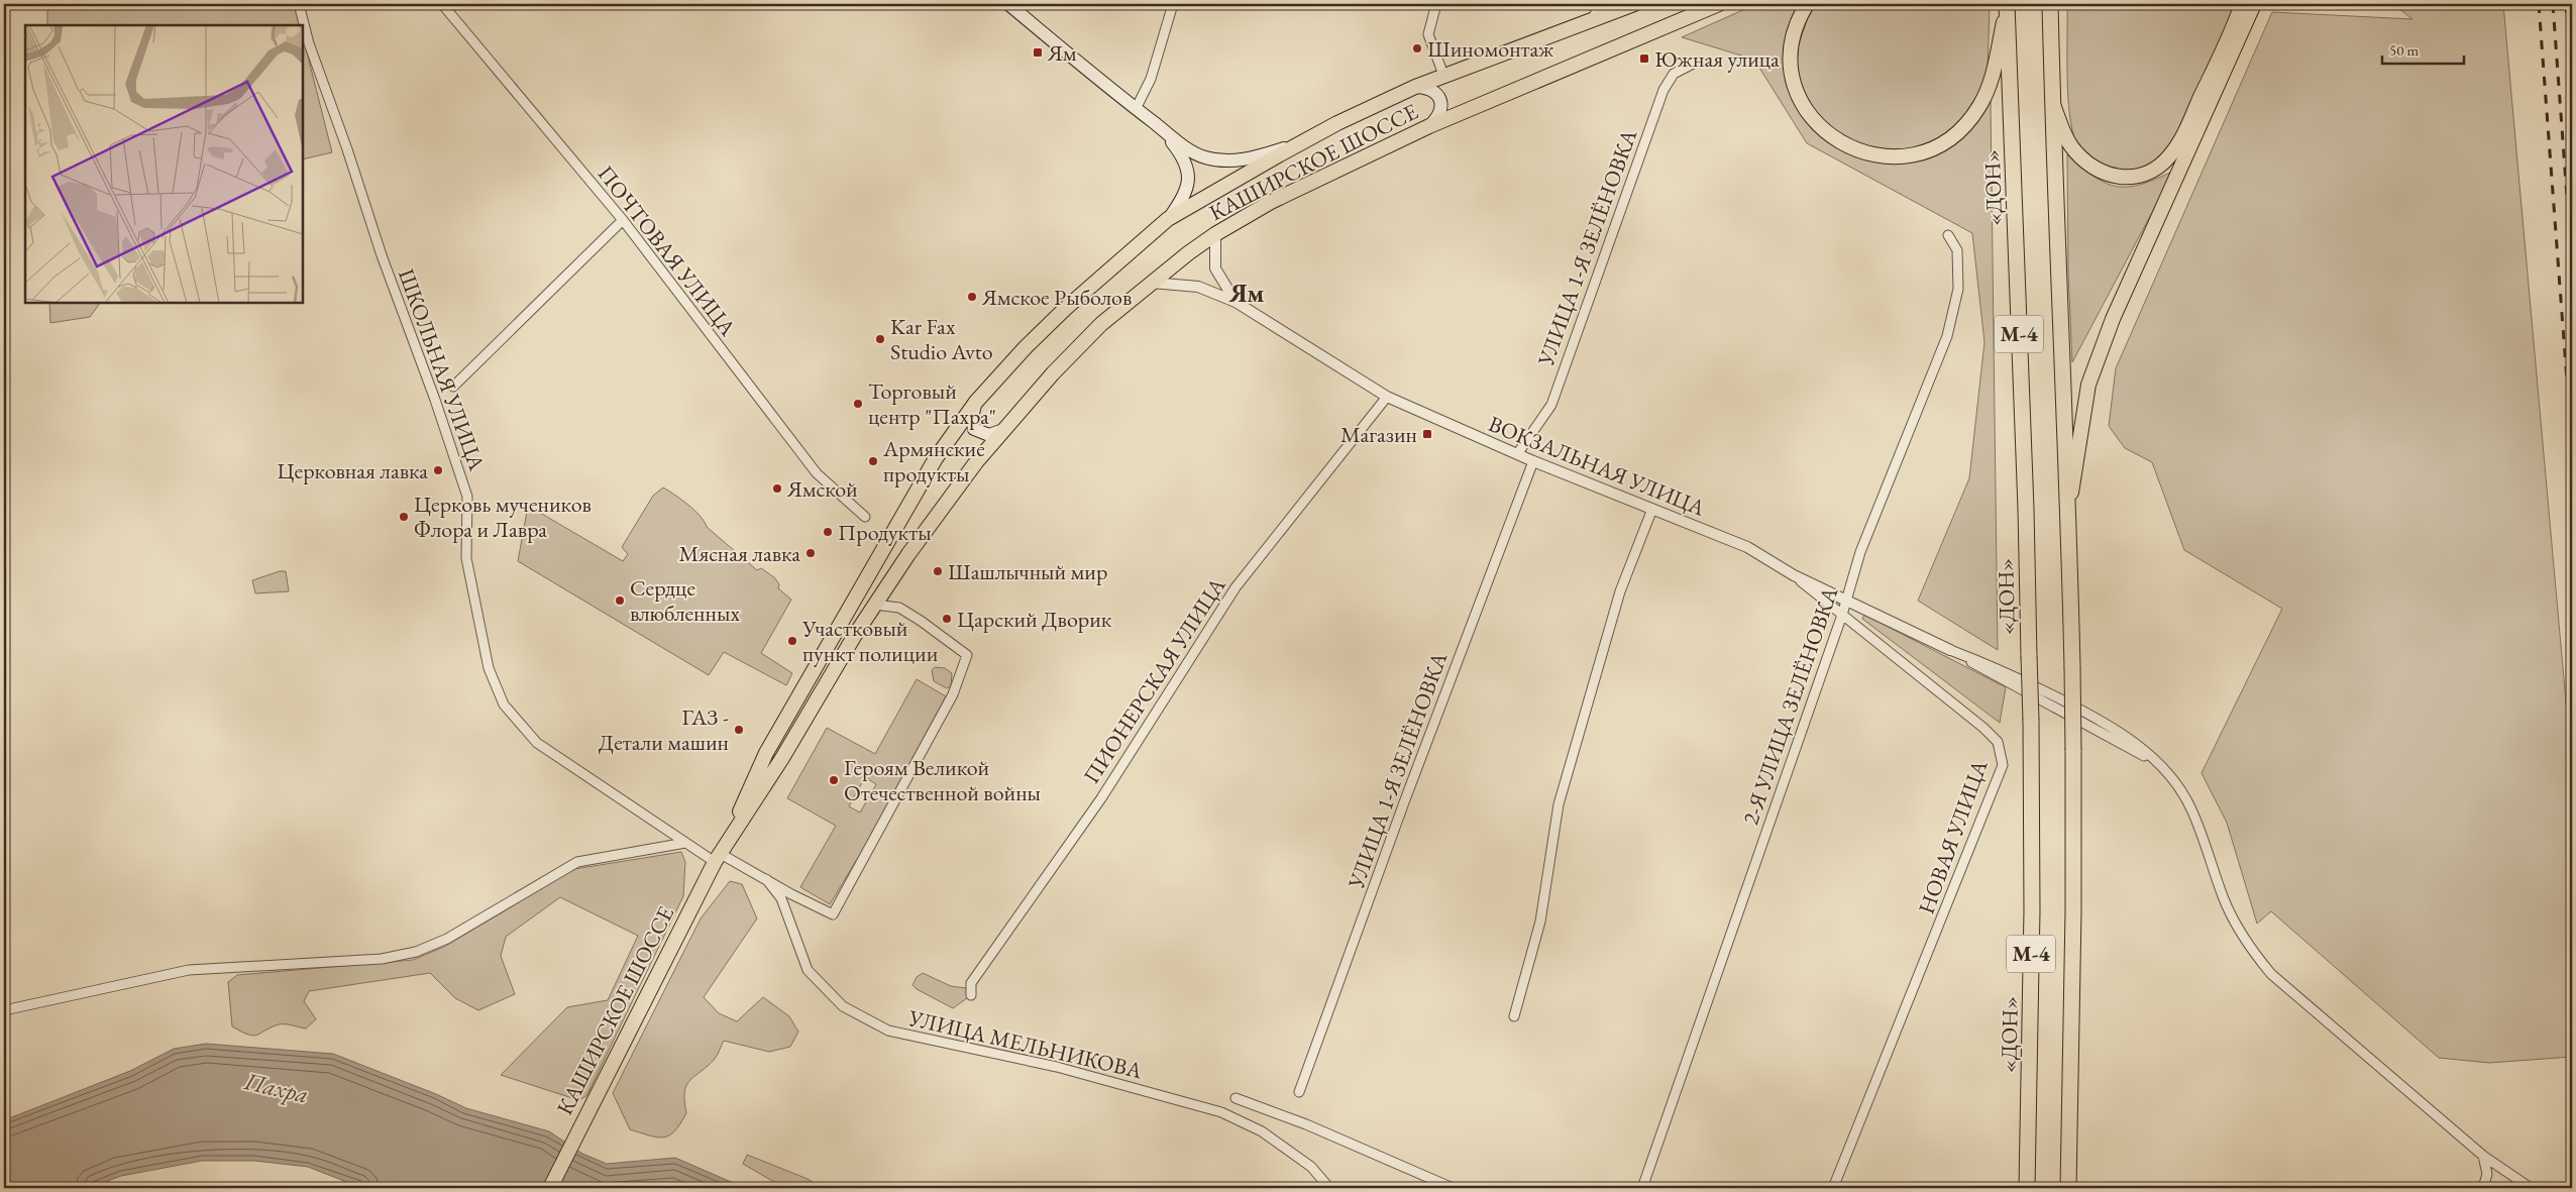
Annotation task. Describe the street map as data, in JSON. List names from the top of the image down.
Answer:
{
  "streets": {
    "highway": ["«ДОН»", "М-4"],
    "main road": ["КАШИРСКОЕ ШОССЕ"],
    "street": [
      "УЛИЦА 1-Я ЗЕЛЁНОВКА",
      "ПОЧТОВАЯ УЛИЦА",
      "ШКОЛЬНАЯ УЛИЦА",
      "ВОКЗАЛЬНАЯ УЛИЦА",
      "ПИОНЕРСКАЯ УЛИЦА",
      "2-Я УЛИЦА ЗЕЛЁНОВКА",
      "НОВАЯ УЛИЦА",
      "УЛИЦА МЕЛЬНИКОВА"
    ]
  },
  "crossings": [
    ["КАШИРСКОЕ ШОССЕ", "ШКОЛЬНАЯ УЛИЦА"],
    ["КАШИРСКОЕ ШОССЕ", "ВОКЗАЛЬНАЯ УЛИЦА"],
    ["УЛИЦА 1-Я ЗЕЛЁНОВКА", "ВОКЗАЛЬНАЯ УЛИЦА"],
    ["ШКОЛЬНАЯ УЛИЦА", "УЛИЦА МЕЛЬНИКОВА"],
    ["ВОКЗАЛЬНАЯ УЛИЦА", "ПИОНЕРСКАЯ УЛИЦА"],
    ["ВОКЗАЛЬНАЯ УЛИЦА", "2-Я УЛИЦА ЗЕЛЁНОВКА"],
    ["ВОКЗАЛЬНАЯ УЛИЦА", "НОВАЯ УЛИЦА"],
    ["2-Я УЛИЦА ЗЕЛЁНОВКА", "НОВАЯ УЛИЦА"]
  ],
  "districts": ["Ям"],
  "water": ["Пахра"],
  "places": {
    "other": [
      "Шиномонтаж",
      "Ямское Рыболов",
      "Kar Fax Studio Avto",
      "Торговый центр \"Пахра\"",
      "Армянские продукты",
      "Церковная лавка",
      "Ямской",
      "Церковь мучеников Флора и Лавра",
      "Продукты",
      "Мясная лавка",
      "Шашлычный мир",
      "Сердце влюбленных",
      "Царский Дворик",
      "Участковый пункт полиции",
      "ГАЗ - Детали машин",
      "Героям Великой Отечественной войны"
    ],
    "transit": ["Ям", "Южная улица", "Магазин"]
  },
  "scale_bar": "50 m"
}
